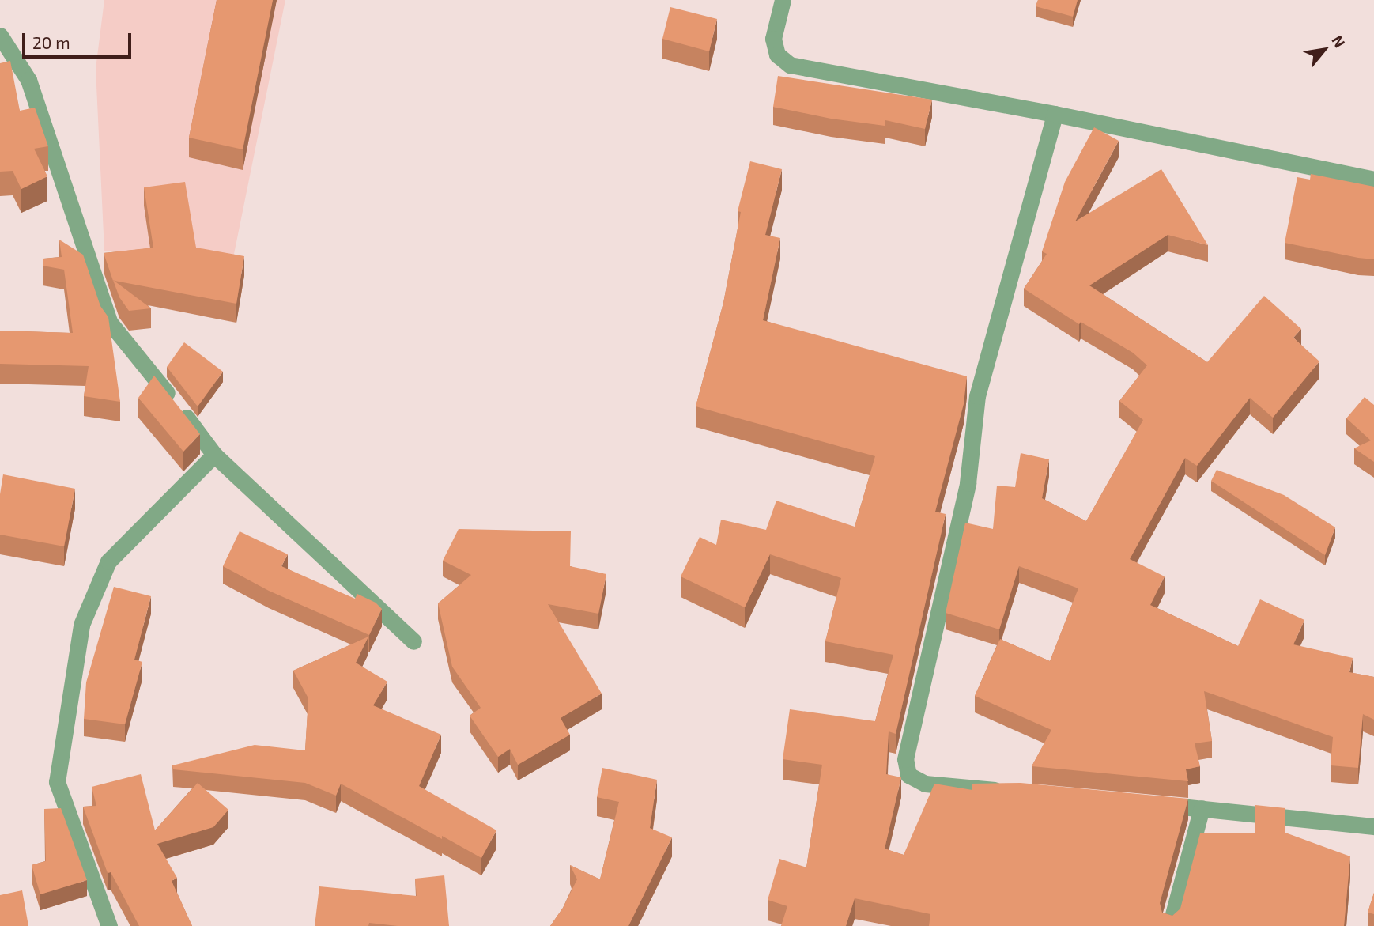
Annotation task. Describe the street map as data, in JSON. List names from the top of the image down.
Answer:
{
  "scale_bar": "20 m",
  "north": "top right"
}
